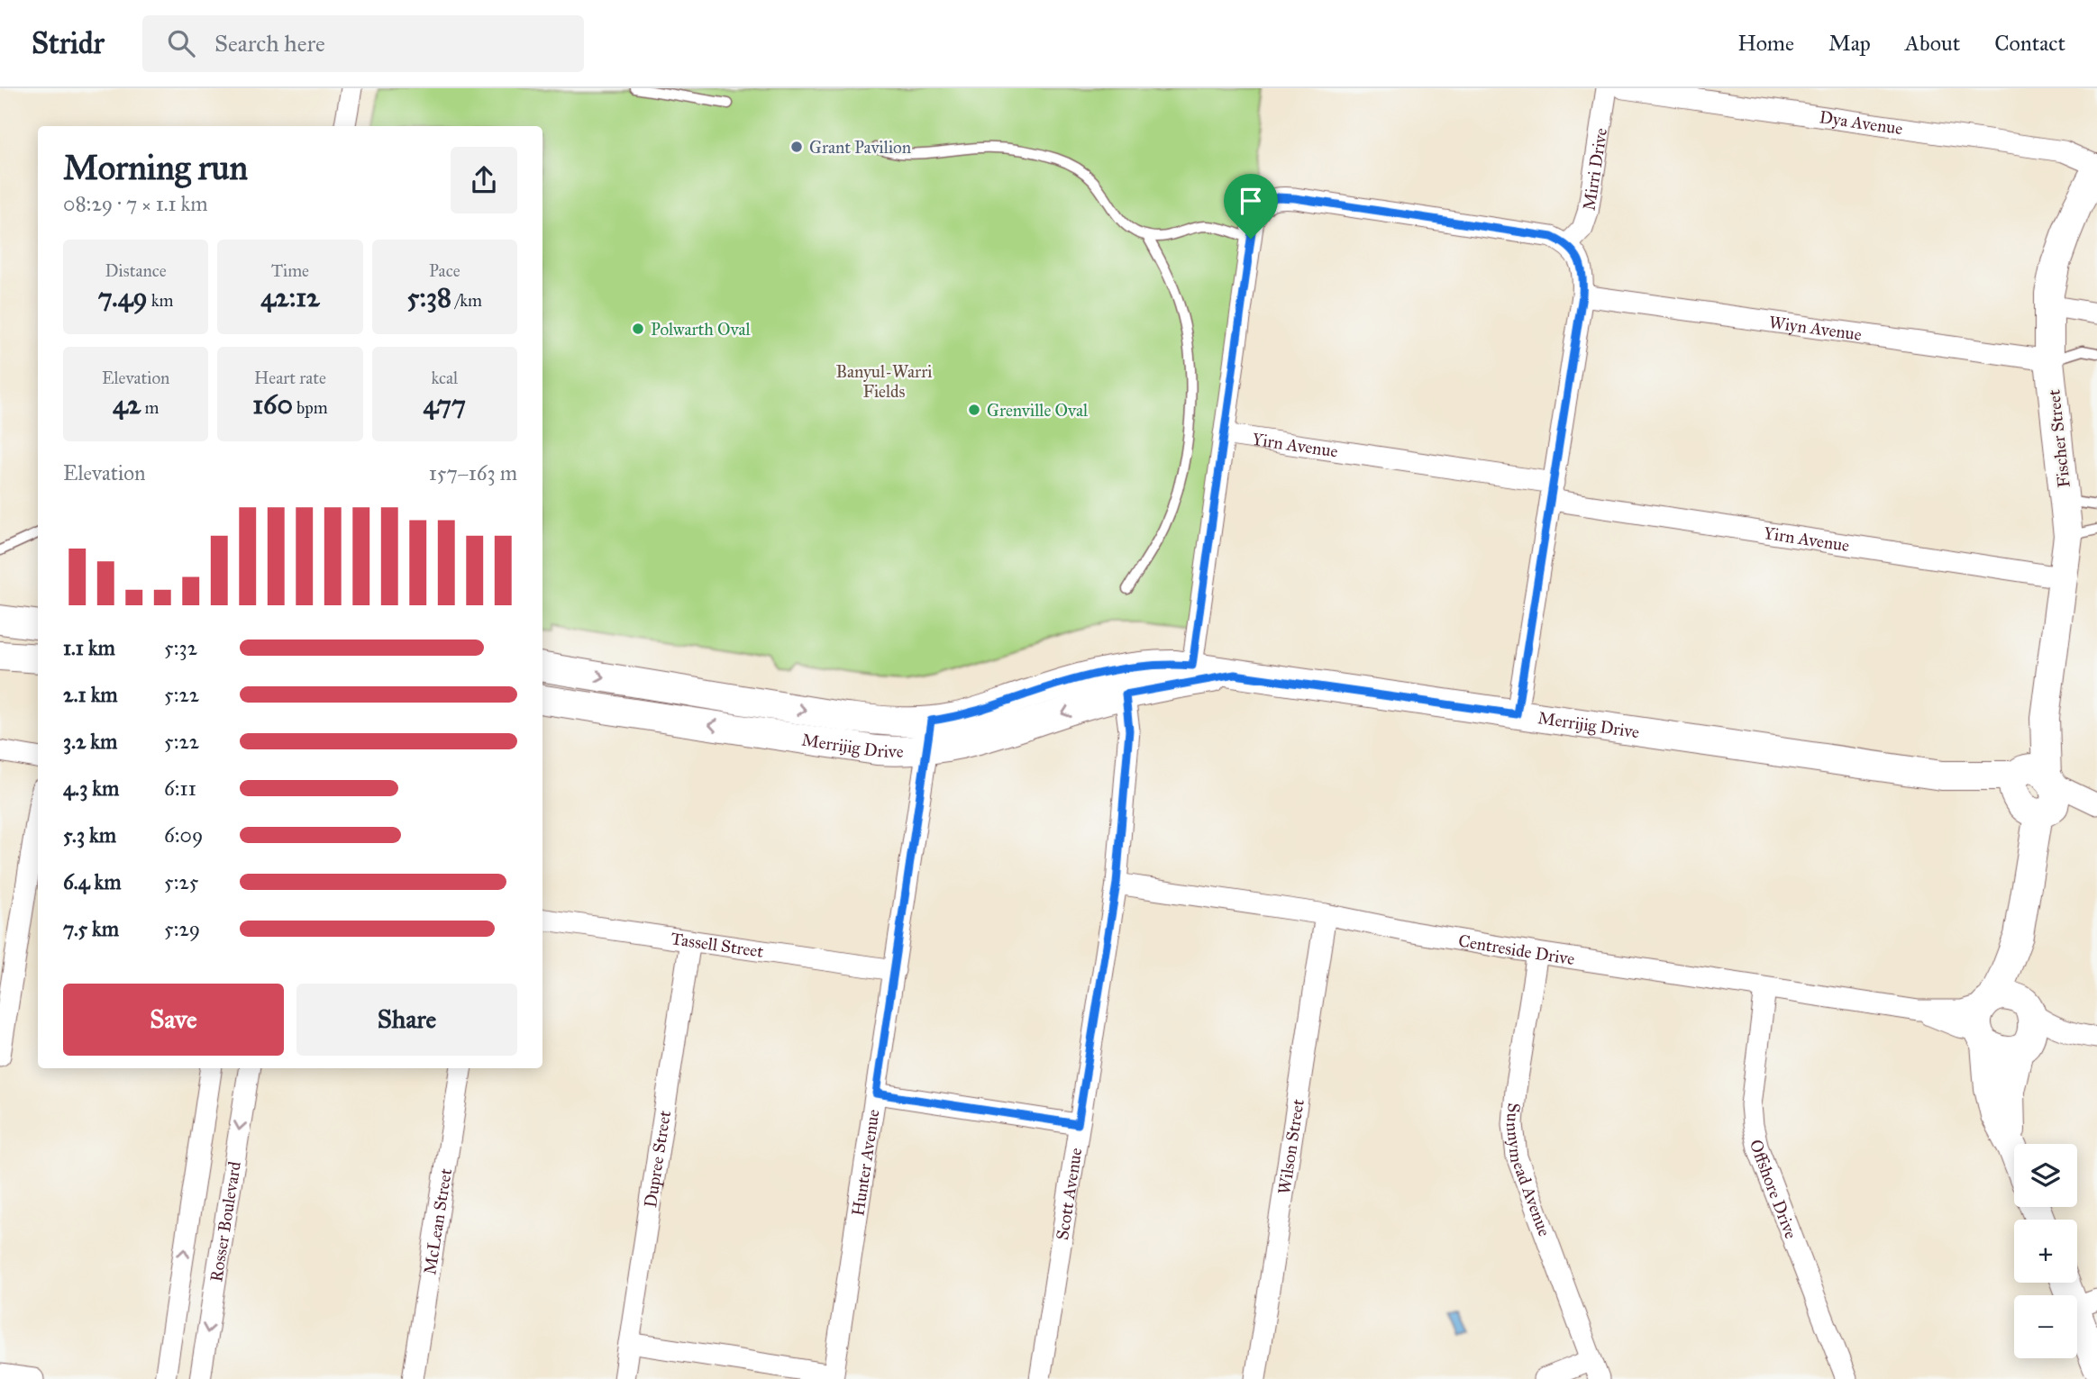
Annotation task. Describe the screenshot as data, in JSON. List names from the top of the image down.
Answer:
{
  "streets": {
    "street": [
      "Dya Avenue",
      "Mirri Drive",
      "Wiyn Avenue",
      "Fischer Street",
      "Yirn Avenue",
      "Merrijig Drive",
      "Tassell Street",
      "Centreside Drive",
      "Wilson Street",
      "Dupree Street",
      "Hunter Avenue",
      "Sunnymead Avenue",
      "Offshore Drive",
      "Scott Avenue",
      "Rosser Boulevard",
      "McLean Street"
    ]
  },
  "crossings": [
    ["Dya Avenue", "Fischer Street"],
    ["Wiyn Avenue", "Fischer Street"],
    ["Fischer Street", "Yirn Avenue"],
    ["Fischer Street", "Merrijig Drive"],
    ["Fischer Street", "Centreside Drive"],
    ["Merrijig Drive", "Hunter Avenue"],
    ["Merrijig Drive", "Scott Avenue"],
    ["Tassell Street", "Dupree Street"],
    ["Tassell Street", "Hunter Avenue"],
    ["Centreside Drive", "Wilson Street"],
    ["Centreside Drive", "Sunnymead Avenue"],
    ["Centreside Drive", "Offshore Drive"],
    ["Centreside Drive", "Scott Avenue"]
  ],
  "parks": ["Banyul-Warri Fields"],
  "places": ["Grant Pavilion", "Polwarth Oval", "Grenville Oval"],
  "page": {
    "header": "Stridr",
    "search": "Search here",
    "nav": [
      "Home",
      "Map",
      "About",
      "Contact"
    ],
    "heading": ["Morning run", "08:29 · 7 × 1.1 km"],
    "stats": [
      ["Distance", "7.49 km"],
      ["Time", "42:12"],
      ["Pace", "5:38 /km"],
      ["Elevation", "42 m"],
      ["Heart rate", "160 bpm"],
      ["kcal", "477"]
    ],
    "chart": ["Elevation", "157–163 m"],
    "list": [
      {
        "name": "1.1 km",
        "note": "5:32"
      },
      {
        "name": "2.1 km",
        "note": "5:22"
      },
      {
        "name": "3.2 km",
        "note": "5:22"
      },
      {
        "name": "4.3 km",
        "note": "6:11"
      },
      {
        "name": "5.3 km",
        "note": "6:09"
      },
      {
        "name": "6.4 km",
        "note": "5:25"
      },
      {
        "name": "7.5 km",
        "note": "5:29"
      }
    ],
    "buttons": ["Save", "Share"],
    "map_buttons": ["+", "−"]
  }
}
